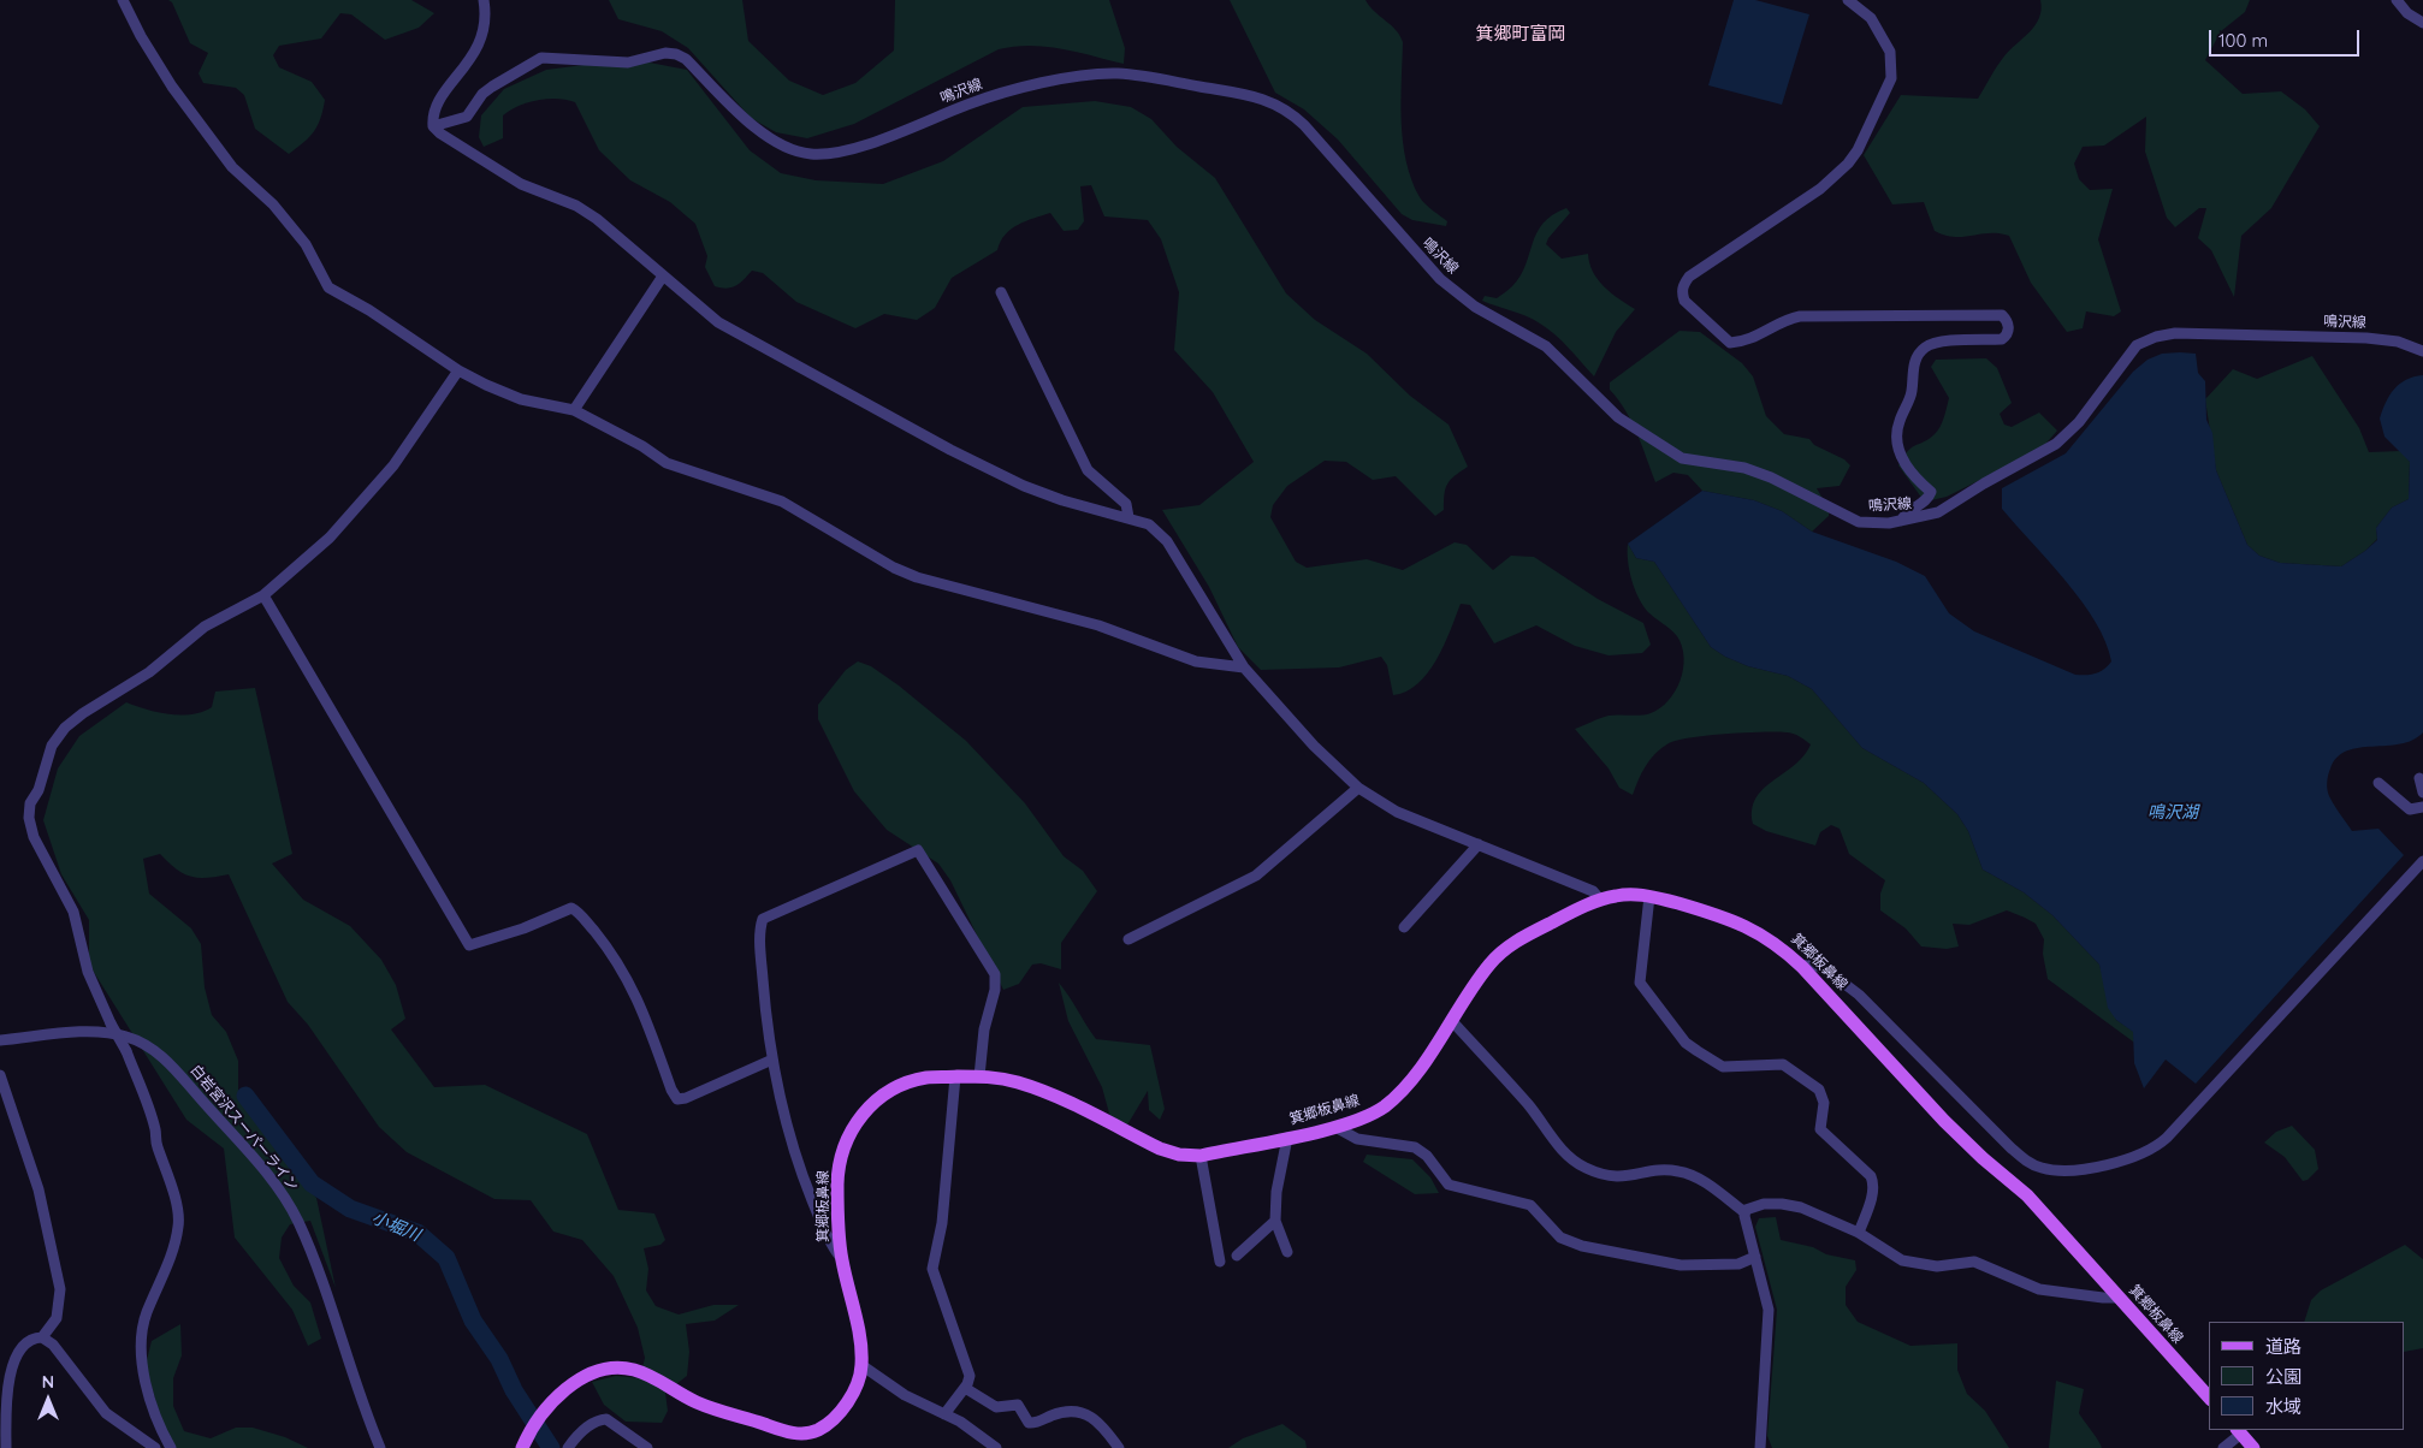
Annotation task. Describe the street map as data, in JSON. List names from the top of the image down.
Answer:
{
  "streets": {
    "main road": ["箕郷板鼻線"],
    "street": ["鳴沢線", "白岩宮沢スーパーライン"]
  },
  "districts": ["箕郷町富岡"],
  "water": ["鳴沢湖", "小堀川"],
  "legend": ["道路", "公園", "水域"],
  "scale_bar": "100 m",
  "north": "top"
}
